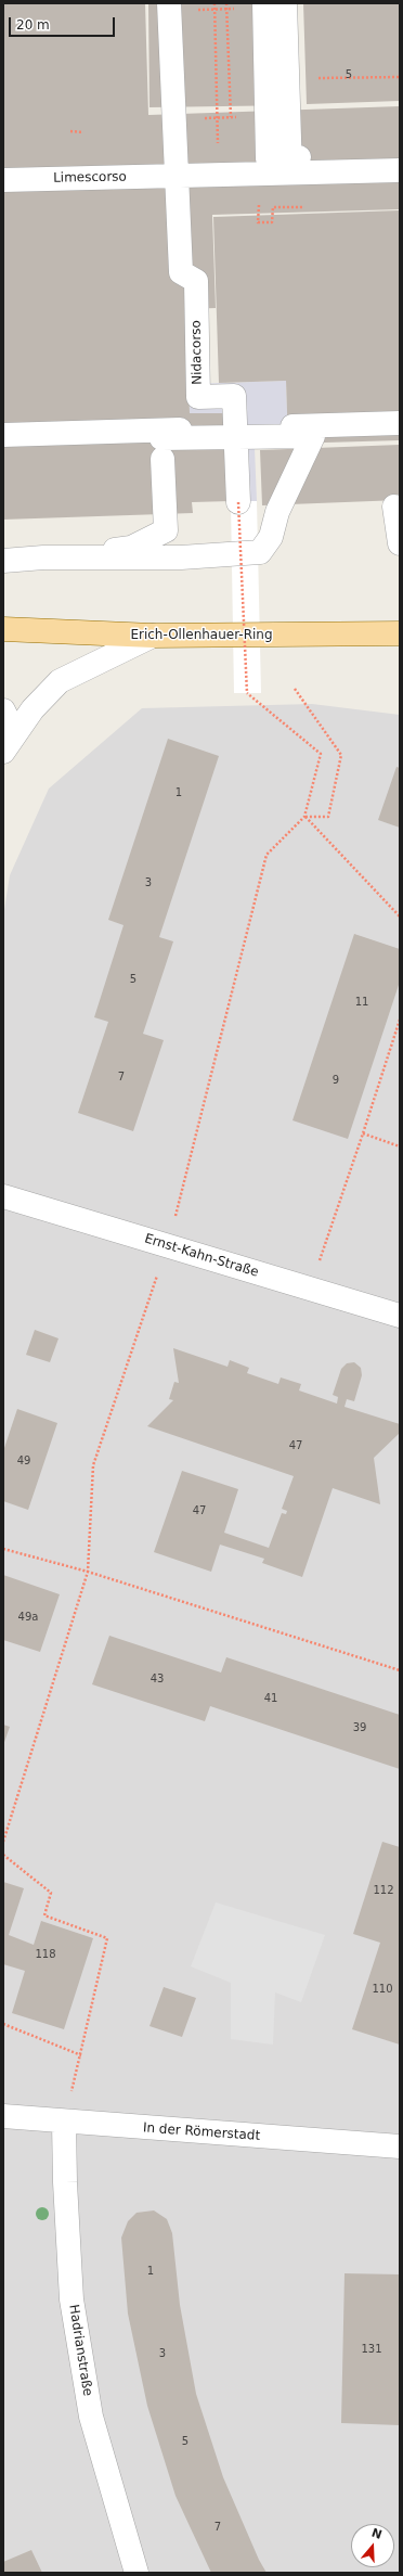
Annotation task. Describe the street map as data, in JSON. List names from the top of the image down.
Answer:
{
  "streets": {
    "main road": ["Erich-Ollenhauer-Ring"],
    "street": [
      "Limescorso",
      "Nidacorso",
      "Ernst-Kahn-Straße",
      "In der Römerstadt",
      "Hadrianstraße"
    ]
  },
  "crossings": [
    ["Limescorso", "Nidacorso"],
    ["In der Römerstadt", "Hadrianstraße"]
  ],
  "house_numbers": [
    "5",
    "1",
    "3",
    "5",
    "11",
    "7",
    "9",
    "47",
    "49",
    "47",
    "49a",
    "43",
    "41",
    "39",
    "112",
    "118",
    "110",
    "1",
    "131",
    "3",
    "5",
    "7"
  ],
  "scale_bar": "20 m",
  "north": "top"
}
